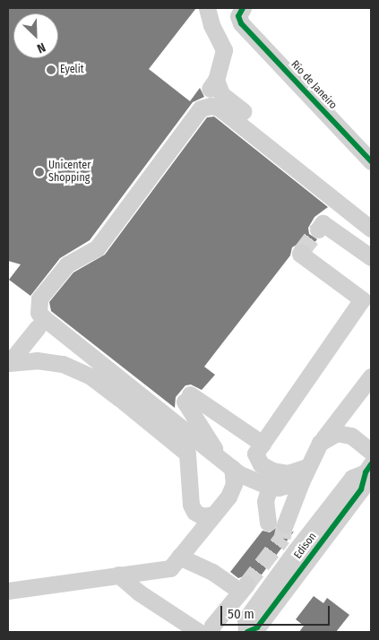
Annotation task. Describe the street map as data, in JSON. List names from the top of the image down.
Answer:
{
  "streets": {
    "street": ["Río de Janeiro", "Edison"]
  },
  "places": ["Eyelit", "Unicenter Shopping"],
  "scale_bar": "50 m",
  "north": "bottom right"
}
